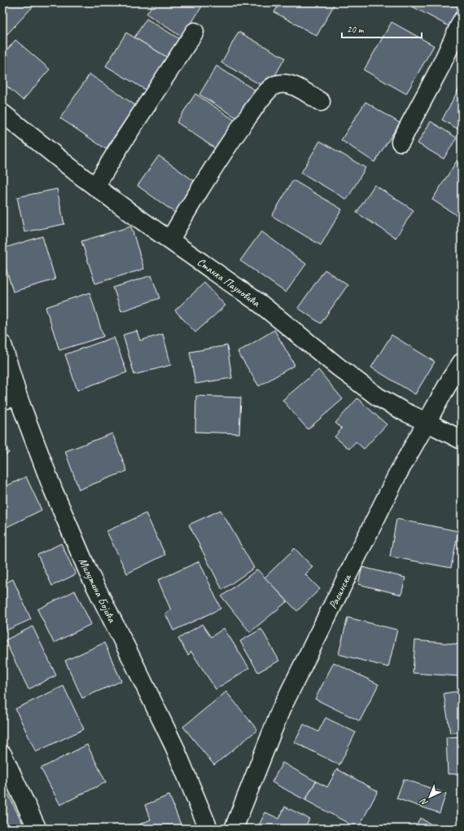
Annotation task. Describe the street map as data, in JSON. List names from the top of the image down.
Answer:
{
  "streets": {
    "street": ["Станка Пауновића", "Милутина Бојића", "Расинска"]
  },
  "crossings": [
    ["Станка Пауновића", "Расинска"]
  ],
  "scale_bar": "20 m",
  "north": "bottom left"
}
